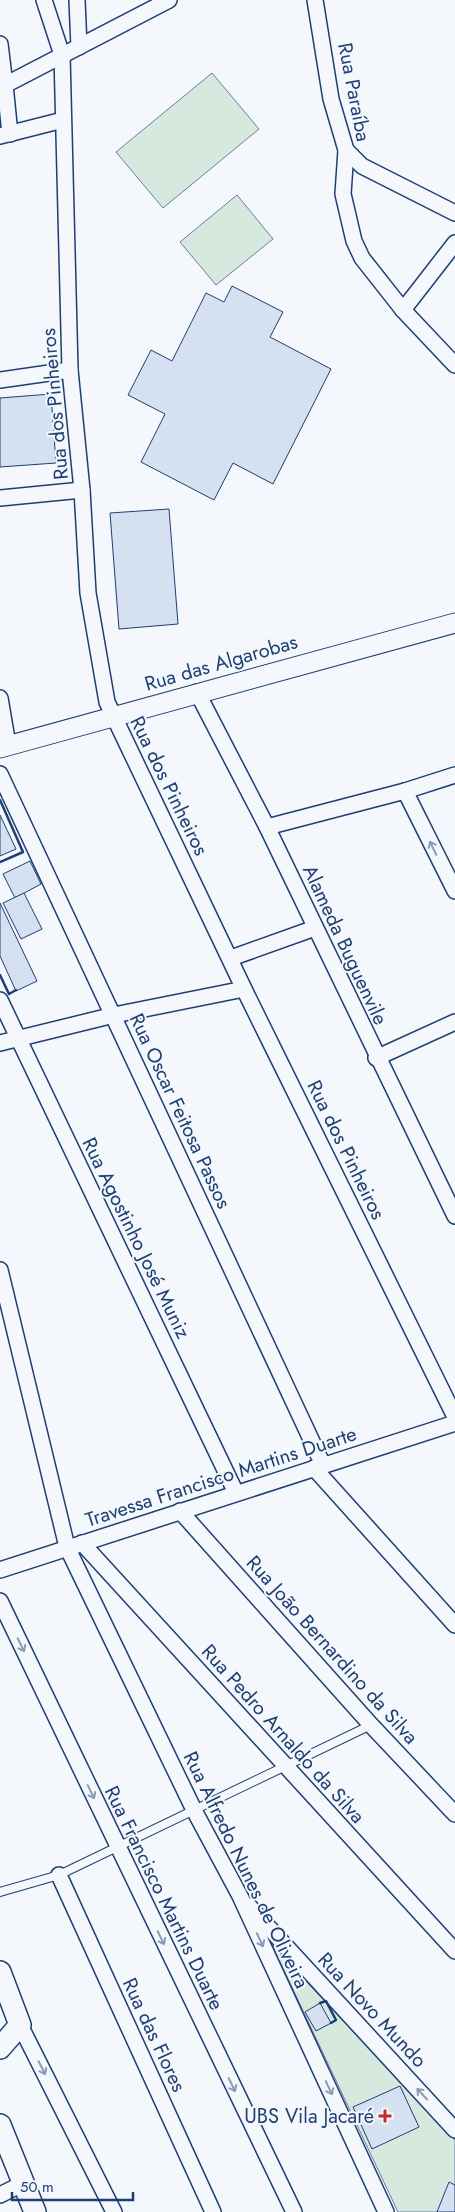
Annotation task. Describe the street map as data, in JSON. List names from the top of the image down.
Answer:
{
  "streets": {
    "street": [
      "Rua Paraíba",
      "Rua dos Pinheiros",
      "Rua das Algarobas",
      "Alameda Buguenvile",
      "Rua Oscar Feitosa Passos",
      "Rua Agostinho José Muniz",
      "Travessa Francisco Martins Duarte",
      "Rua João Bernardino da Silva",
      "Rua Pedro Arnaldo da Silva",
      "Rua Alfredo Nunes de Oliveira",
      "Rua Francisco Martins Duarte",
      "Rua Novo Mundo",
      "Rua das Flores"
    ]
  },
  "crossings": [
    ["Rua dos Pinheiros", "Rua das Algarobas"],
    ["Rua das Algarobas", "Alameda Buguenvile"],
    ["Rua Oscar Feitosa Passos", "Travessa Francisco Martins Duarte"],
    ["Rua Agostinho José Muniz", "Travessa Francisco Martins Duarte"],
    ["Travessa Francisco Martins Duarte", "Rua João Bernardino da Silva"],
    ["Travessa Francisco Martins Duarte", "Rua Pedro Arnaldo da Silva"],
    ["Travessa Francisco Martins Duarte", "Rua Alfredo Nunes de Oliveira"],
    ["Rua Alfredo Nunes de Oliveira", "Rua Novo Mundo"]
  ],
  "one_way": ["Rua Francisco Martins Duarte", "Rua Novo Mundo"],
  "places": {
    "health": ["UBS Vila Jacaré"]
  },
  "scale_bar": "50 m"
}
